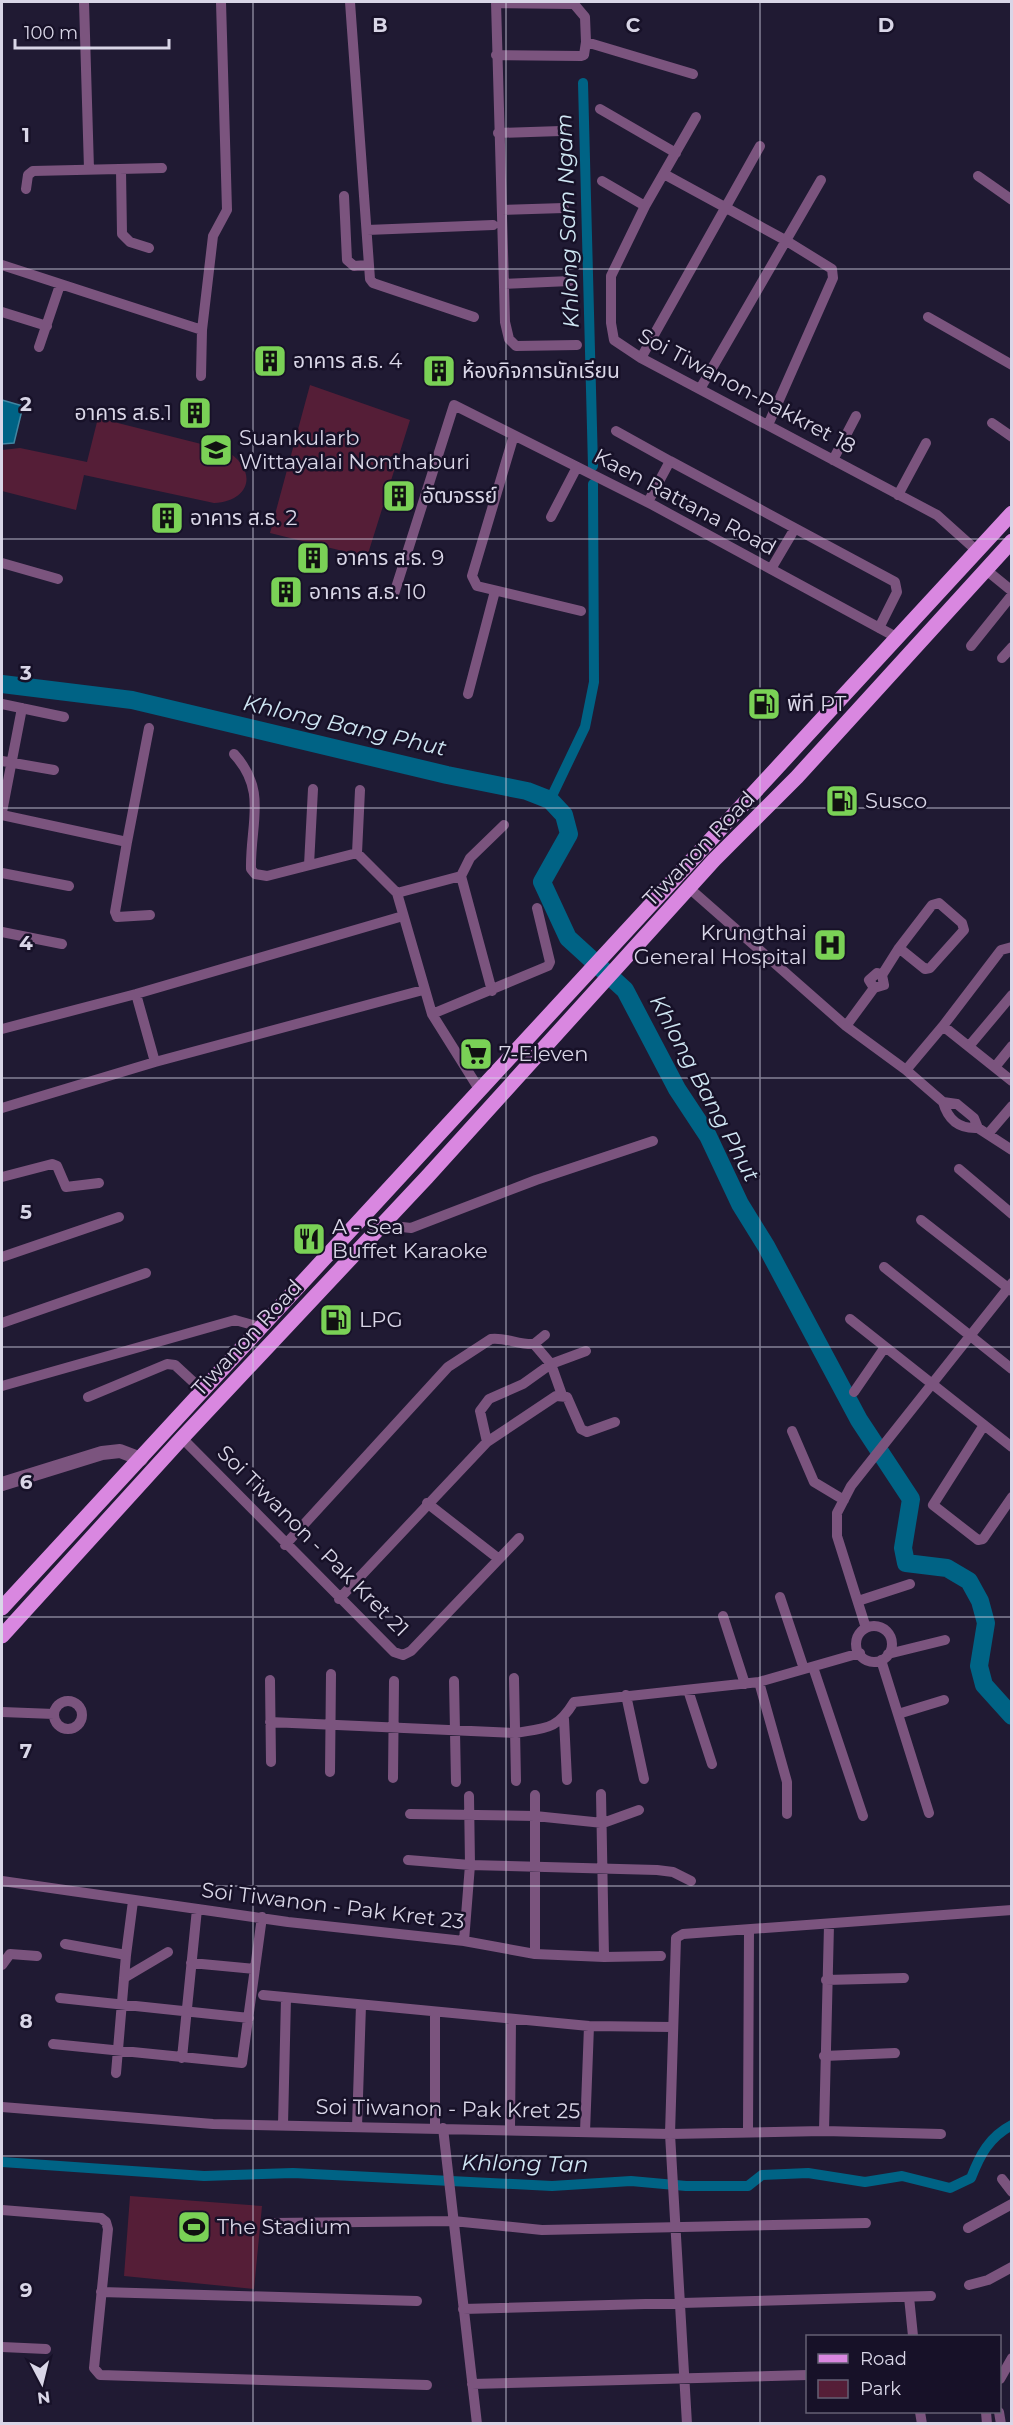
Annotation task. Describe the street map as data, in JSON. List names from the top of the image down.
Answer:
{
  "streets": {
    "main road": ["Tiwanon Road"],
    "street": [
      "Soi Tiwanon-Pakkret 18",
      "Kaen Rattana Road",
      "Soi Tiwanon - Pak Kret 21",
      "Soi Tiwanon - Pak Kret 23",
      "Soi Tiwanon - Pak Kret 25"
    ]
  },
  "crossings": [
    ["Soi Tiwanon-Pakkret 18", "Tiwanon Road"],
    ["Kaen Rattana Road", "Tiwanon Road"],
    ["Tiwanon Road", "Soi Tiwanon - Pak Kret 21"]
  ],
  "water": ["Khlong Sam Ngam", "Khlong Bang Phut", "Khlong Tan"],
  "places": {
    "building": [
      "อาคาร ส.ธ. 4",
      "ห้องกิจการนักเรียน",
      "อาคาร ส.ธ.1",
      "อัฒจรรย์",
      "อาคาร ส.ธ. 2",
      "อาคาร ส.ธ. 9",
      "อาคาร ส.ธ. 10"
    ],
    "school or university": ["Suankularb Wittayalai Nonthaburi"],
    "fuel station": ["พีที PT", "Susco", "LPG"],
    "hospital": ["Krungthai General Hospital"],
    "supermarket": ["7-Eleven"],
    "restaurant": ["A - Sea Buffet Karaoke"],
    "sports": ["The Stadium"]
  },
  "legend": ["Road", "Park"],
  "scale_bar": "100 m",
  "north": "bottom",
  "grid": {
    "columns": ["B", "C", "D"],
    "rows": [
      "1",
      "2",
      "3",
      "4",
      "5",
      "6",
      "7",
      "8",
      "9"
    ]
  }
}
